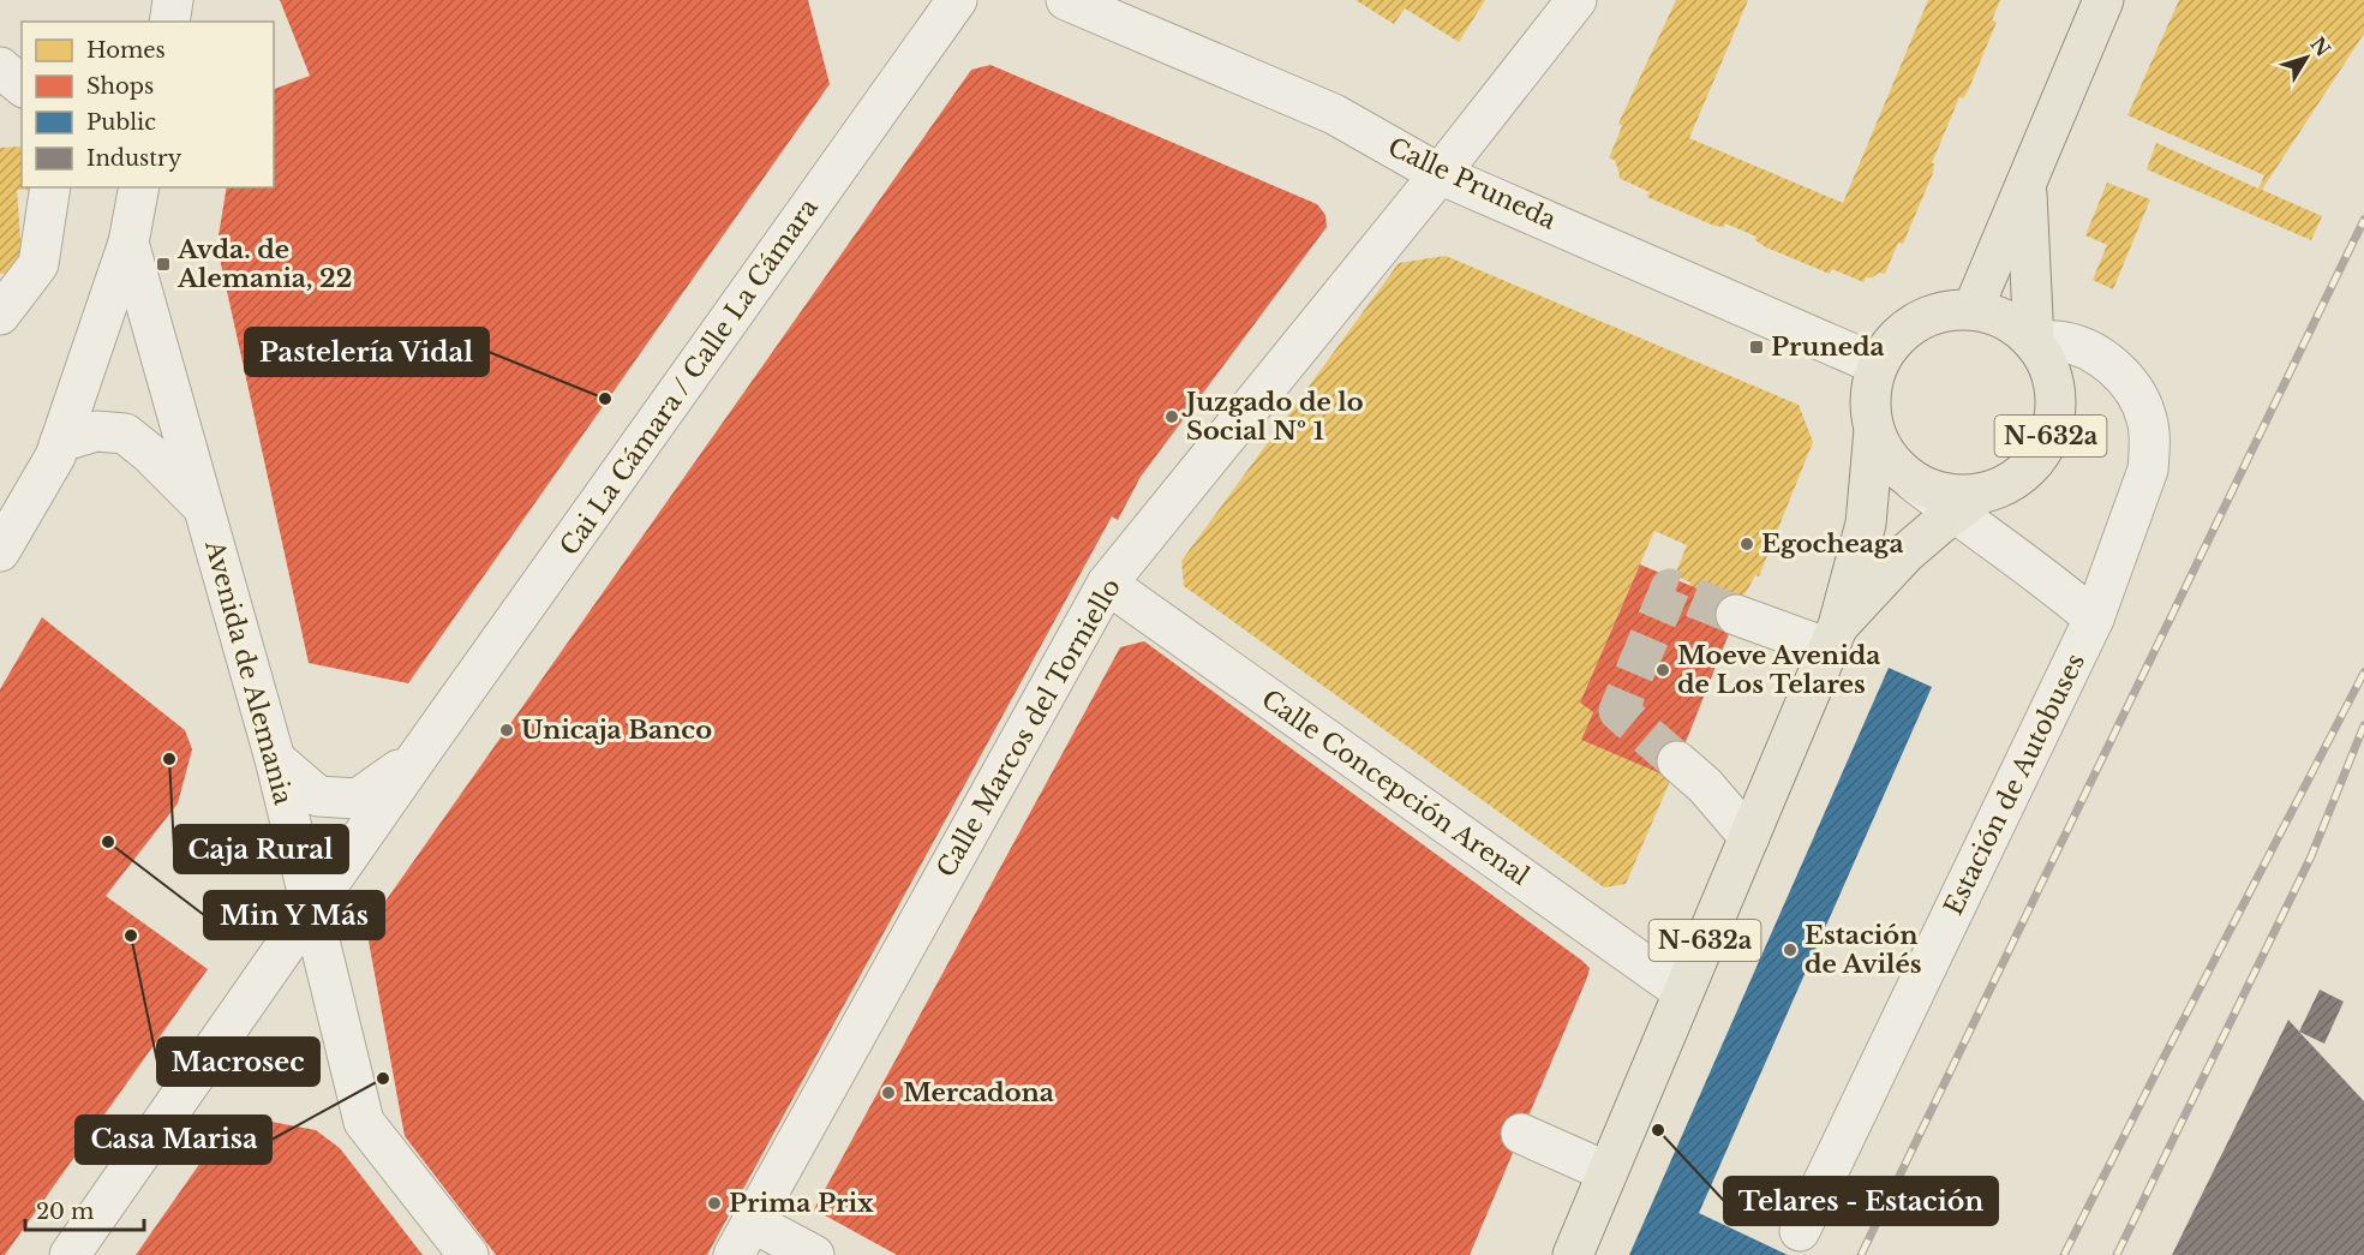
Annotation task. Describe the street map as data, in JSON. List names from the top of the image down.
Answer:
{
  "streets": {
    "main road": ["N-632a"],
    "street": [
      "Calle Pruneda",
      "Cai La Cámara / Calle La Cámara",
      "Avenida de Alemania",
      "Calle Marcos del Torniello",
      "Estación de Autobuses",
      "Calle Concepción Arenal"
    ]
  },
  "crossings": [
    ["Calle Pruneda", "N-632a"],
    ["Calle Pruneda", "Calle Marcos del Torniello"],
    ["Calle Pruneda", "Estación de Autobuses"],
    ["Cai La Cámara / Calle La Cámara", "Avenida de Alemania"],
    ["N-632a", "Estación de Autobuses"],
    ["N-632a", "Calle Concepción Arenal"],
    ["Calle Marcos del Torniello", "Calle Concepción Arenal"]
  ],
  "places": {
    "transit": ["Avda. de Alemania, 22", "Pruneda"],
    "other": [
      "Pastelería Vidal",
      "Juzgado de lo Social Nº 1",
      "Egocheaga",
      "Moeve Avenida de Los Telares",
      "Unicaja Banco",
      "Caja Rural",
      "Min Y Más",
      "Macrosec",
      "Estación de Avilés",
      "Casa Marisa",
      "Mercadona",
      "Telares - Estación",
      "Prima Prix"
    ]
  },
  "legend": [
    "Homes",
    "Shops",
    "Public",
    "Industry"
  ],
  "scale_bar": "20 m",
  "north": "top right"
}
